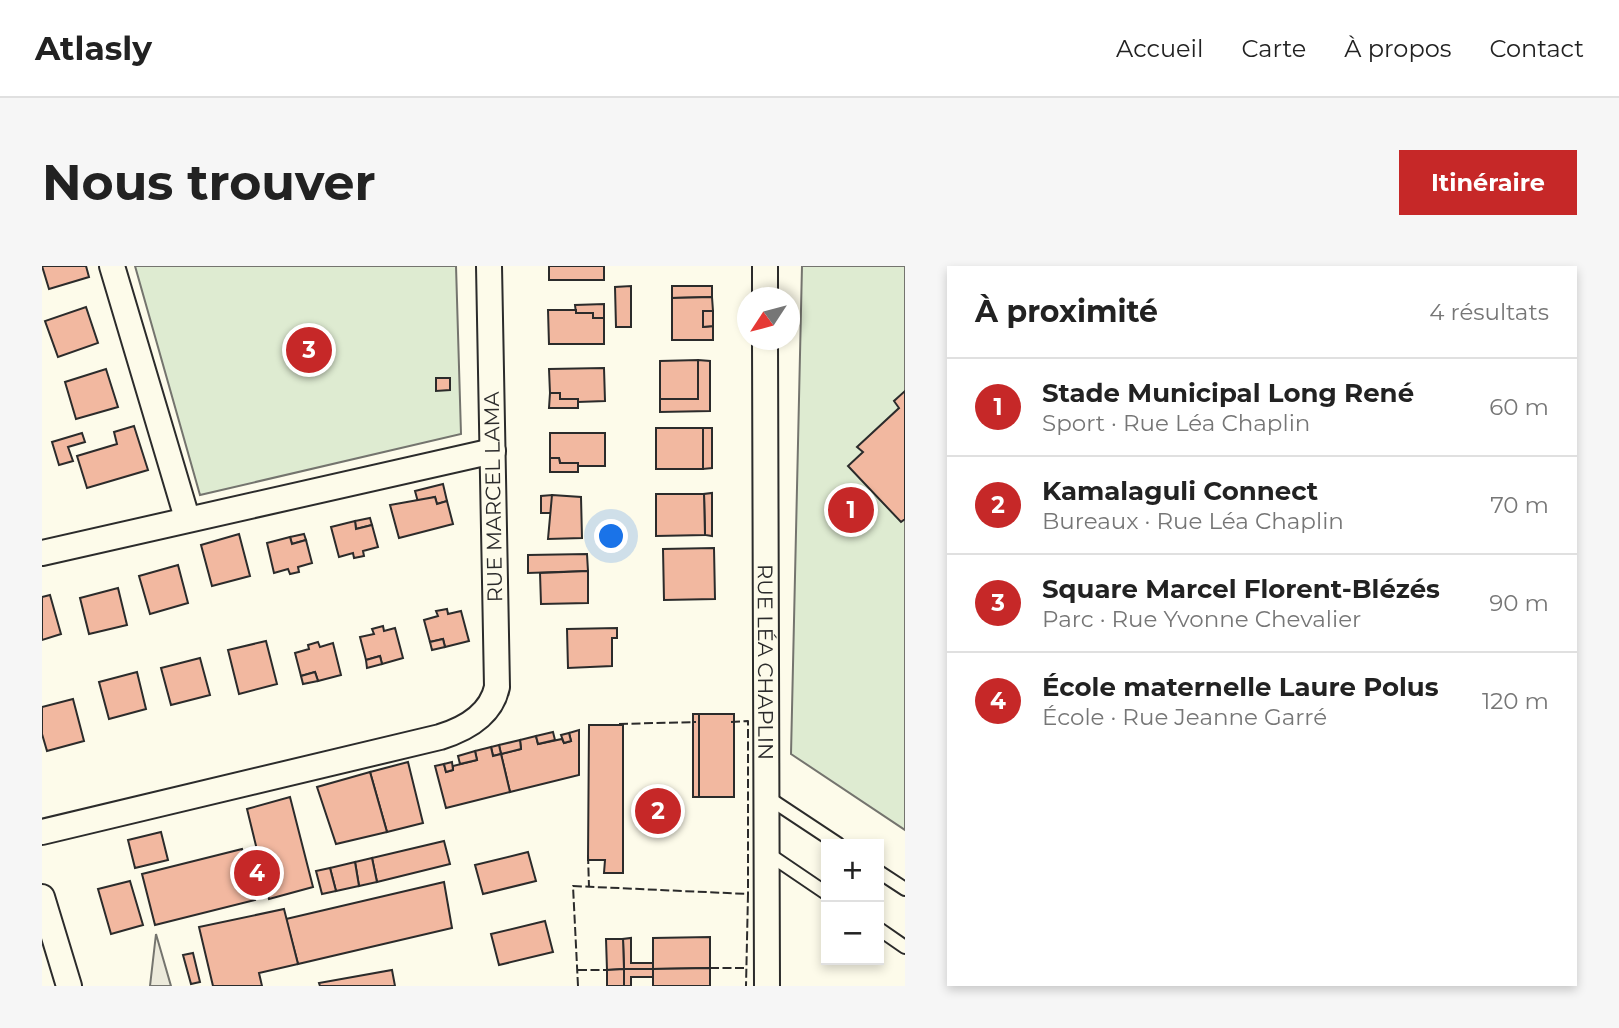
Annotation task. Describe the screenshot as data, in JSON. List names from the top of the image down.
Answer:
{
  "streets": {
    "street": ["RUE MARCEL LAMA", "RUE LÉA CHAPLIN"]
  },
  "north": "bottom left",
  "page": {
    "header": "Atlasly",
    "nav": [
      "Accueil",
      "Carte",
      "À propos",
      "Contact"
    ],
    "buttons": "Itinéraire",
    "title": "Nous trouver",
    "heading": ["À proximité", "4 résultats"],
    "pins": [
      "3",
      "1",
      "2",
      "4"
    ],
    "list": [
      {
        "mark": "1",
        "name": "Stade Municipal Long René",
        "note": "Sport · Rue Léa Chaplin",
        "value": "60 m"
      },
      {
        "mark": "2",
        "name": "Kamalaguli Connect",
        "note": "Bureaux · Rue Léa Chaplin",
        "value": "70 m"
      },
      {
        "mark": "3",
        "name": "Square Marcel Florent-Blézés",
        "note": "Parc · Rue Yvonne Chevalier",
        "value": "90 m"
      },
      {
        "mark": "4",
        "name": "École maternelle Laure Polus",
        "note": "École · Rue Jeanne Garré",
        "value": "120 m"
      }
    ],
    "map_buttons": ["+", "−"]
  }
}
